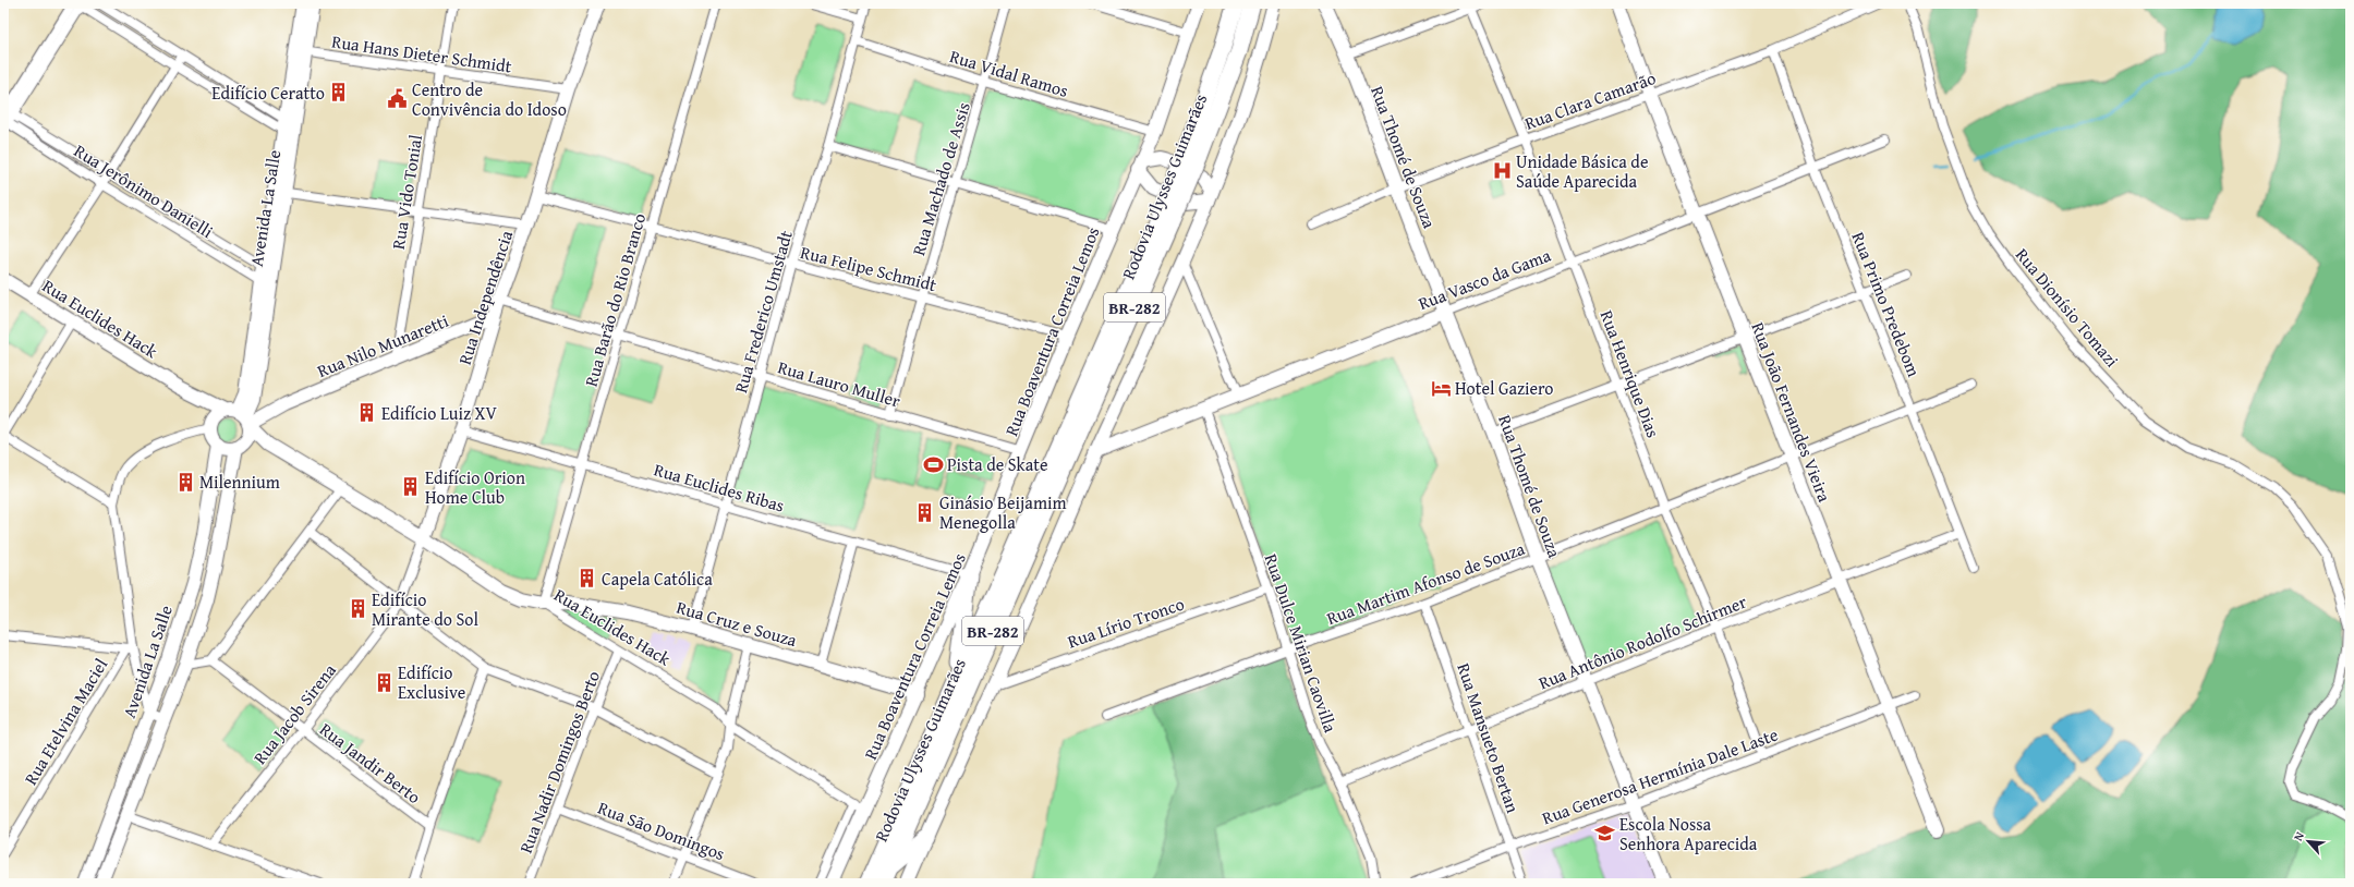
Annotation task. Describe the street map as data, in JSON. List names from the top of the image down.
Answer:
{
  "streets": {
    "highway": ["Rodovia Ulysses Guimarães", "BR-282"],
    "street": [
      "Rua Hans Dieter Schmidt",
      "Rua Vidal Ramos",
      "Rua Clara Camarão",
      "Rua Thomé de Souza",
      "Rua Machado de Assis",
      "Rua Jerônimo Danielli",
      "Rua Vido Tonial",
      "Avenida La Salle",
      "Rua Felipe Schmidt",
      "Rua Vasco da Gama",
      "Rua Independência",
      "Rua Barão do Rio Branco",
      "Rua Primo Predebom",
      "Rua Dionísio Tomazi",
      "Rua Frederico Umstadt",
      "Rua Euclides Hack",
      "Rua Boaventura Correia Lemos",
      "Rua Nilo Munaretti",
      "Rua Henrique Dias",
      "Rua Lauro Muller",
      "Rua João Fernandes Vieira",
      "Rua Euclides Ribas",
      "Rua Martim Afonso de Souza",
      "Rua Lírio Tronco",
      "Rua Cruz e Souza",
      "Rua Antônio Rodolfo Schirmer",
      "Rua Dulce Mirian Caovilla",
      "Rua Jacob Sirena",
      "Rua Etelvina Maciel",
      "Rua Mansueto Bertan",
      "Rua Nadir Domingos Berto",
      "Rua Jandir Berto",
      "Rua Generosa Hermínia Dale Laste",
      "Rua São Domingos"
    ]
  },
  "crossings": [
    ["Rua Hans Dieter Schmidt", "Rua Vido Tonial"],
    ["Rua Hans Dieter Schmidt", "Avenida La Salle"],
    ["Rua Hans Dieter Schmidt", "Rua Independência"],
    ["Rua Vidal Ramos", "Rua Machado de Assis"],
    ["Rua Vidal Ramos", "Rua Frederico Umstadt"],
    ["Rua Vidal Ramos", "Rua Boaventura Correia Lemos"],
    ["Rua Clara Camarão", "Rua Thomé de Souza"],
    ["Rua Clara Camarão", "Rua Primo Predebom"],
    ["Rua Clara Camarão", "Rua Henrique Dias"],
    ["Rua Clara Camarão", "Rua João Fernandes Vieira"],
    ["Rua Thomé de Souza", "Rua Vasco da Gama"],
    ["Rua Thomé de Souza", "Rua Martim Afonso de Souza"],
    ["Rua Thomé de Souza", "Rua Antônio Rodolfo Schirmer"],
    ["Rua Thomé de Souza", "Rua Generosa Hermínia Dale Laste"],
    ["Rua Machado de Assis", "Rua Felipe Schmidt"],
    ["Rua Machado de Assis", "Rua Lauro Muller"],
    ["Rua Jerônimo Danielli", "Avenida La Salle"],
    ["Rua Vido Tonial", "Rua Nilo Munaretti"],
    ["Avenida La Salle", "Rua Euclides Hack"],
    ["Avenida La Salle", "Rua Nilo Munaretti"],
    ["Rua Felipe Schmidt", "Rua Independência"],
    ["Rua Felipe Schmidt", "Rua Barão do Rio Branco"],
    ["Rua Felipe Schmidt", "Rua Frederico Umstadt"],
    ["Rua Felipe Schmidt", "Rua Boaventura Correia Lemos"],
    ["Rua Vasco da Gama", "Rua Primo Predebom"],
    ["Rua Vasco da Gama", "Rua Henrique Dias"],
    ["Rua Vasco da Gama", "Rua João Fernandes Vieira"],
    ["Rua Vasco da Gama", "Rua Dulce Mirian Caovilla"],
    ["Rua Independência", "Rua Euclides Hack"],
    ["Rua Independência", "Rua Nilo Munaretti"],
    ["Rua Independência", "Rua Lauro Muller"],
    ["Rua Independência", "Rua Euclides Ribas"],
    ["Rua Independência", "Rua Jacob Sirena"],
    ["Rua Barão do Rio Branco", "Rua Euclides Hack"],
    ["Rua Barão do Rio Branco", "Rua Lauro Muller"],
    ["Rua Barão do Rio Branco", "Rua Euclides Ribas"],
    ["Rua Barão do Rio Branco", "Rua Cruz e Souza"],
    ["Rua Primo Predebom", "Rua Martim Afonso de Souza"],
    ["Rua Primo Predebom", "Rua Antônio Rodolfo Schirmer"],
    ["Rua Frederico Umstadt", "Rua Lauro Muller"],
    ["Rua Frederico Umstadt", "Rua Euclides Ribas"],
    ["Rua Frederico Umstadt", "Rua Cruz e Souza"],
    ["Rua Euclides Hack", "Rua Boaventura Correia Lemos"],
    ["Rua Euclides Hack", "Rua Nilo Munaretti"],
    ["Rua Euclides Hack", "Rua Cruz e Souza"],
    ["Rua Euclides Hack", "Rua Nadir Domingos Berto"],
    ["Rua Boaventura Correia Lemos", "Rua Lauro Muller"],
    ["Rua Boaventura Correia Lemos", "Rua Euclides Ribas"],
    ["Rua Boaventura Correia Lemos", "Rua Cruz e Souza"],
    ["Rua Henrique Dias", "Rua Martim Afonso de Souza"],
    ["Rua Henrique Dias", "Rua Antônio Rodolfo Schirmer"],
    ["Rua Henrique Dias", "Rua Generosa Hermínia Dale Laste"],
    ["Rua João Fernandes Vieira", "Rua Martim Afonso de Souza"],
    ["Rua João Fernandes Vieira", "Rua Antônio Rodolfo Schirmer"],
    ["Rua João Fernandes Vieira", "Rua Generosa Hermínia Dale Laste"],
    ["Rua Martim Afonso de Souza", "Rua Dulce Mirian Caovilla"],
    ["Rua Martim Afonso de Souza", "Rua Mansueto Bertan"],
    ["Rua Lírio Tronco", "Rua Dulce Mirian Caovilla"],
    ["Rua Antônio Rodolfo Schirmer", "Rua Dulce Mirian Caovilla"],
    ["Rua Antônio Rodolfo Schirmer", "Rua Mansueto Bertan"],
    ["Rua Jacob Sirena", "Rua Jandir Berto"],
    ["Rua Mansueto Bertan", "Rua Generosa Hermínia Dale Laste"],
    ["Rua Nadir Domingos Berto", "Rua São Domingos"]
  ],
  "places": {
    "building": [
      "Edifício Ceratto",
      "Edifício Luiz XV",
      "Milennium",
      "Edifício Orion Home Club",
      "Ginásio Beijamim Menegolla",
      "Capela Católica",
      "Edifício Mirante do Sol",
      "Edifício Exclusive"
    ],
    "public building": ["Centro de Convivência do Idoso"],
    "hospital": ["Unidade Básica de Saúde Aparecida"],
    "hotel": ["Hotel Gaziero"],
    "sports": ["Pista de Skate"],
    "school or university": ["Escola Nossa Senhora Aparecida"]
  },
  "north": "top left"
}
